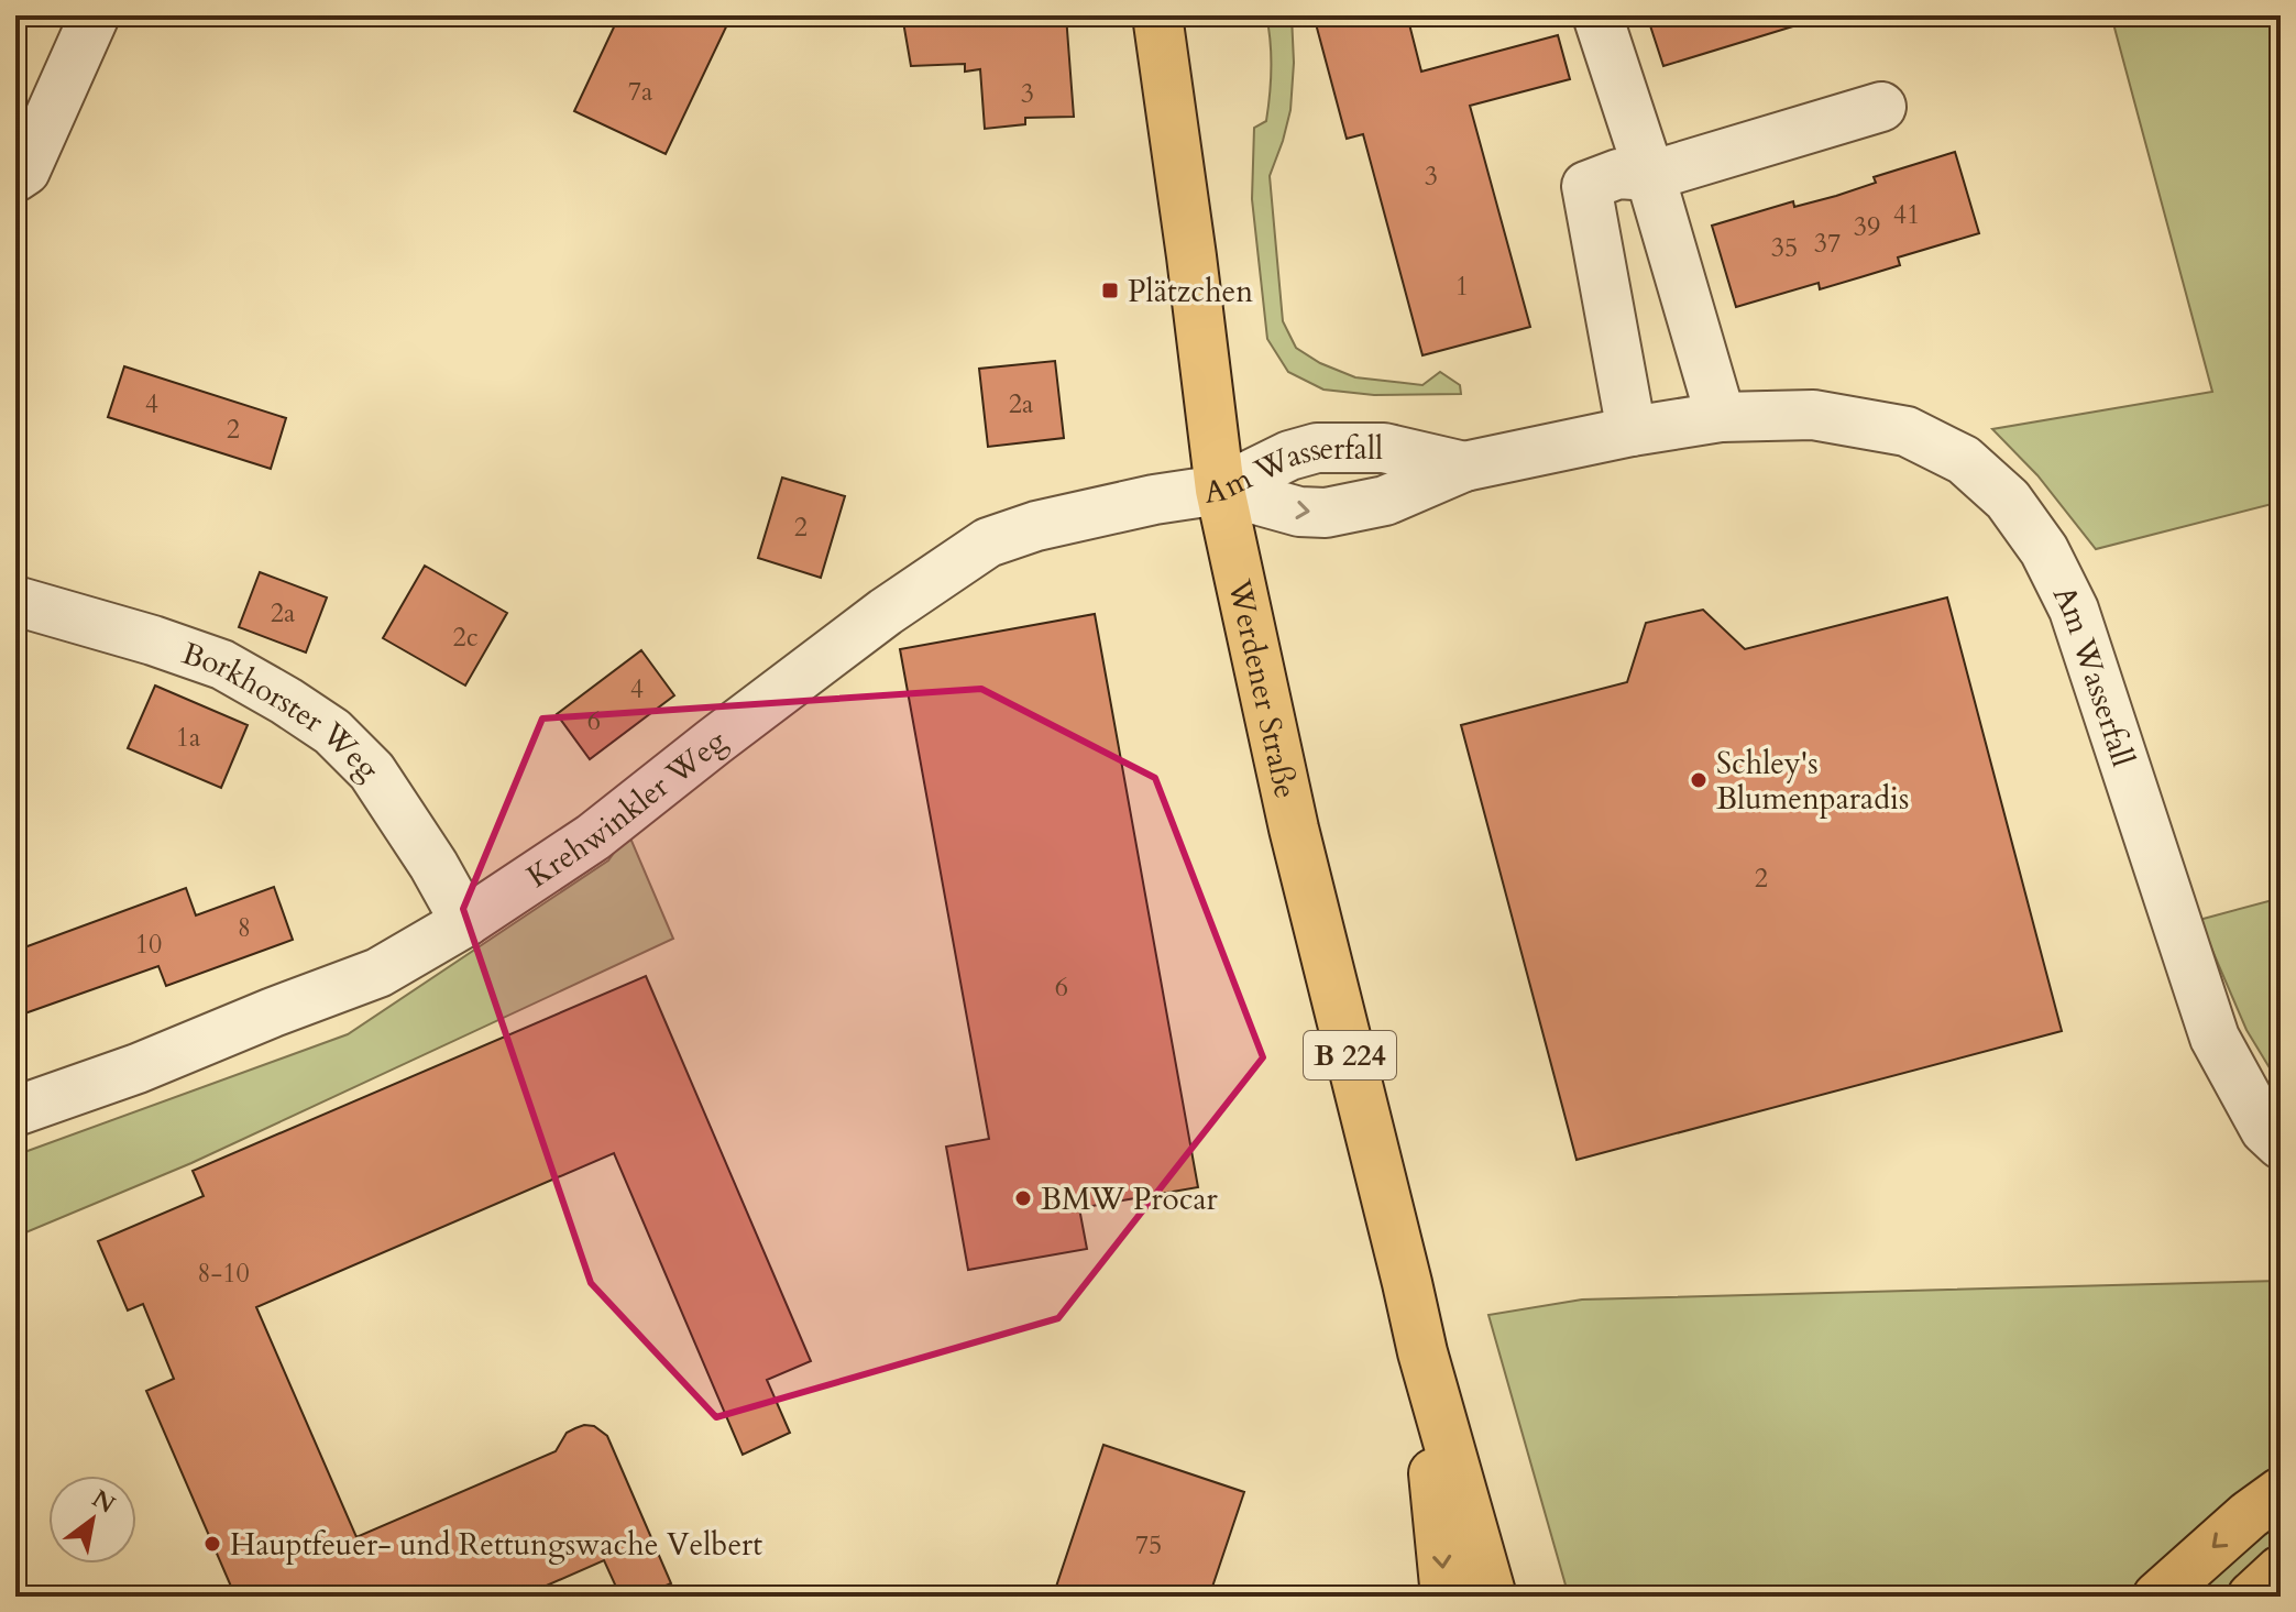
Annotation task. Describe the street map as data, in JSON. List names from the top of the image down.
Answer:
{
  "streets": {
    "main road": ["Werdener Straße", "B 224"],
    "street": ["Am Wasserfall", "Borkhorster Weg", "Krehwinkler Weg"]
  },
  "crossings": [
    ["Am Wasserfall", "Werdener Straße"],
    ["Am Wasserfall", "Krehwinkler Weg"],
    ["Werdener Straße", "Krehwinkler Weg"],
    ["Borkhorster Weg", "Krehwinkler Weg"]
  ],
  "places": {
    "transit": ["Plätzchen"],
    "other": ["Schley's Blumenparadis", "BMW Procar", "Hauptfeuer- und Rettungswache Velbert"]
  },
  "house_numbers": [
    "7a",
    "3",
    "3",
    "41",
    "39",
    "37",
    "35",
    "1",
    "4",
    "2a",
    "2",
    "2",
    "2a",
    "2c",
    "4",
    "6",
    "1a",
    "2",
    "8",
    "10",
    "6",
    "8-10",
    "75"
  ],
  "north": "top right"
}
